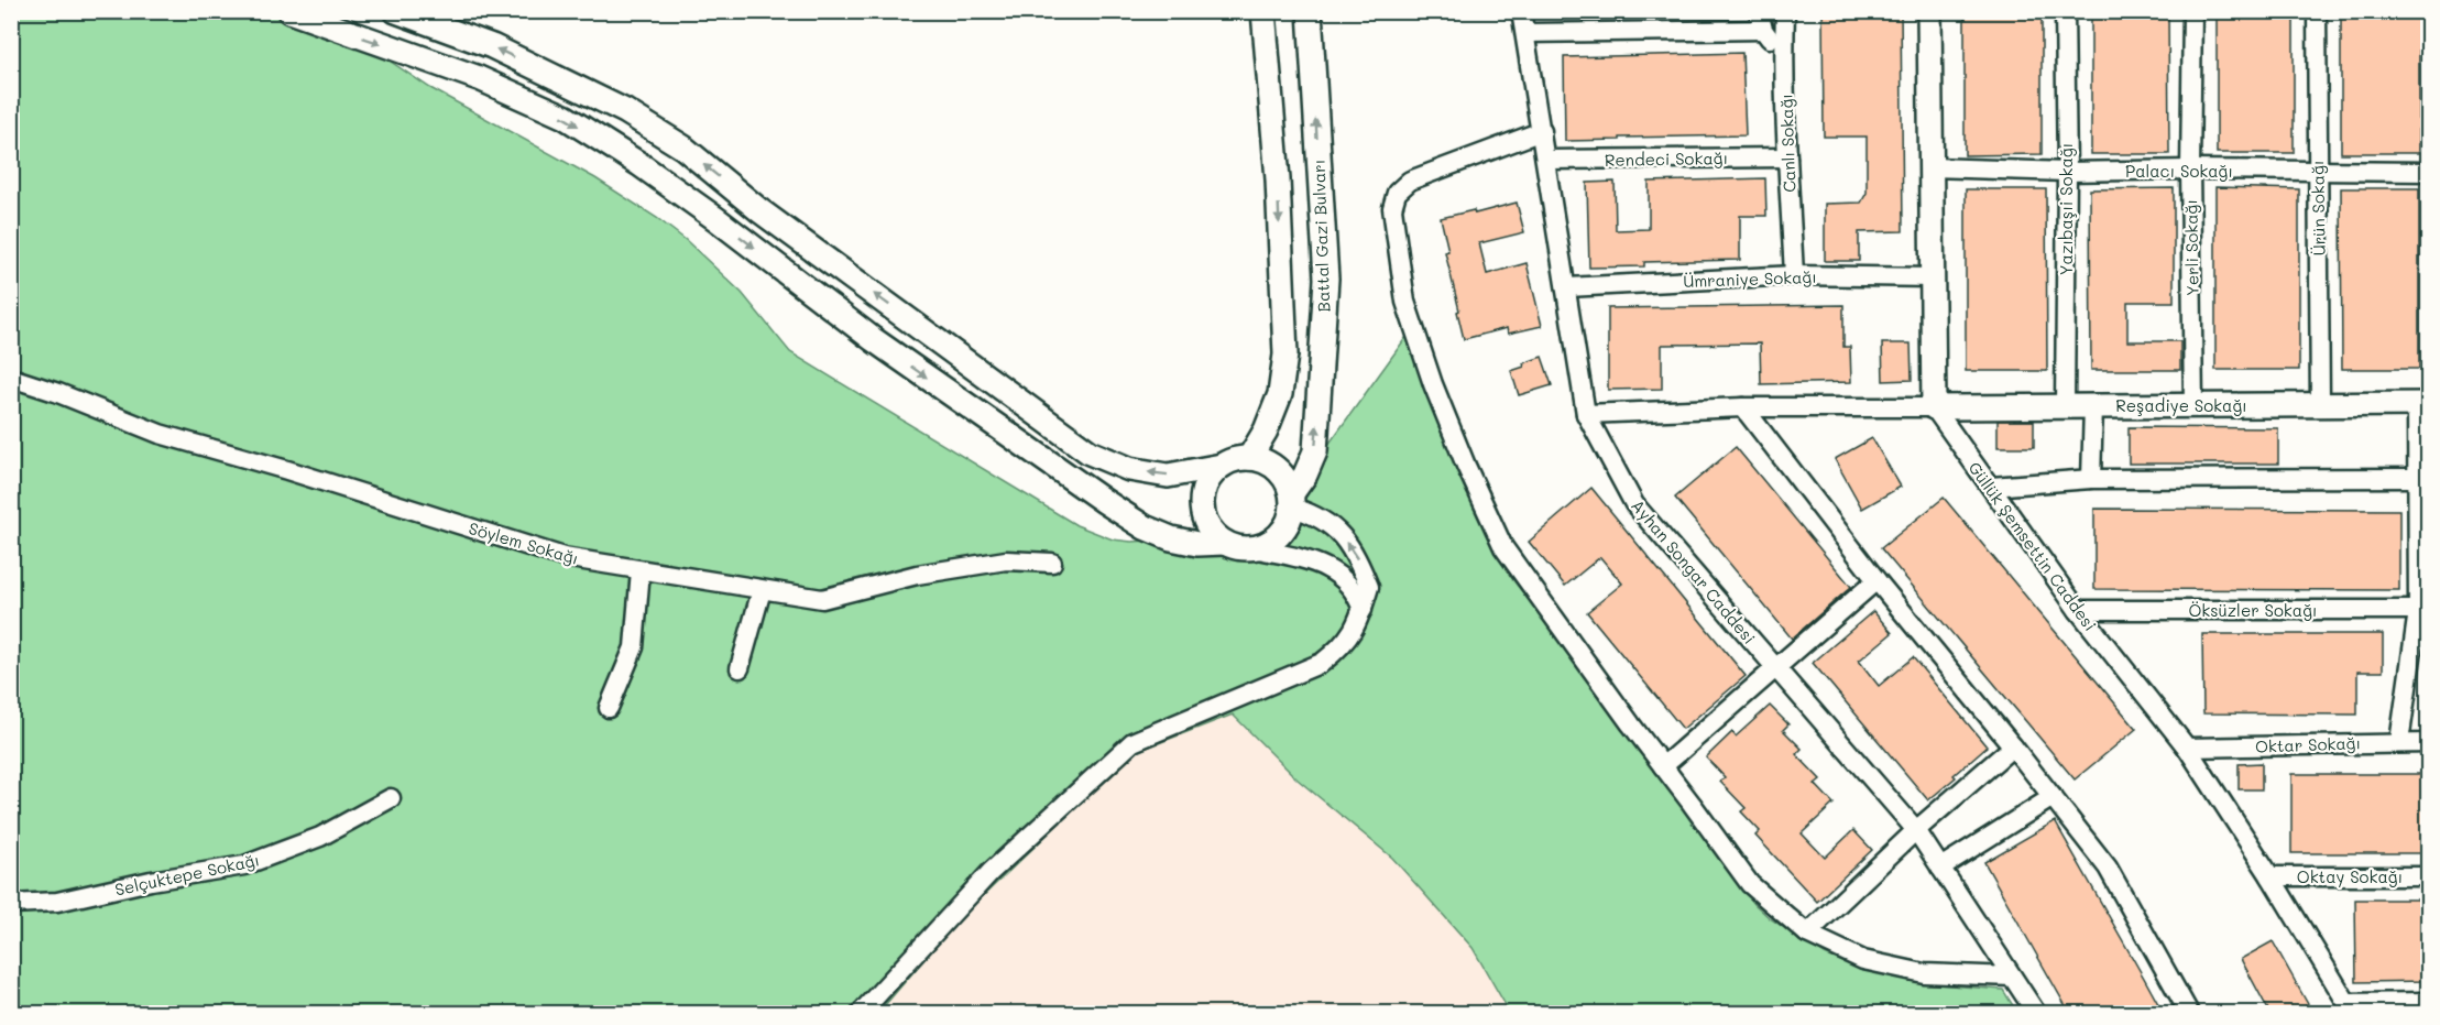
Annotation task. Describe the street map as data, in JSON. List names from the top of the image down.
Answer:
{
  "streets": {
    "street": [
      "Canlı Sokağı",
      "Rendeci Sokağı",
      "Palacı Sokağı",
      "Ürün Sokağı",
      "Yazıbaşıi Sokağı",
      "Battal Gazi Bulvarı",
      "Yerli Sokağı",
      "Ümraniye Sokağı",
      "Reşadiye Sokağı",
      "Söylem Sokağı",
      "Güllük Şemsettin Caddesi",
      "Ayhan Songar Caddesi",
      "Öksüzler Sokağı",
      "Oktar Sokağı",
      "Selçuktepe Sokağı",
      "Oktay Sokağı"
    ]
  },
  "crossings": [
    ["Canlı Sokağı", "Rendeci Sokağı"],
    ["Canlı Sokağı", "Ümraniye Sokağı"],
    ["Rendeci Sokağı", "Ayhan Songar Caddesi"],
    ["Palacı Sokağı", "Ürün Sokağı"],
    ["Palacı Sokağı", "Yazıbaşıi Sokağı"],
    ["Palacı Sokağı", "Yerli Sokağı"],
    ["Ürün Sokağı", "Reşadiye Sokağı"],
    ["Yazıbaşıi Sokağı", "Reşadiye Sokağı"],
    ["Yerli Sokağı", "Reşadiye Sokağı"],
    ["Ümraniye Sokağı", "Ayhan Songar Caddesi"],
    ["Reşadiye Sokağı", "Güllük Şemsettin Caddesi"],
    ["Güllük Şemsettin Caddesi", "Öksüzler Sokağı"],
    ["Güllük Şemsettin Caddesi", "Oktar Sokağı"],
    ["Güllük Şemsettin Caddesi", "Oktay Sokağı"]
  ]
}
